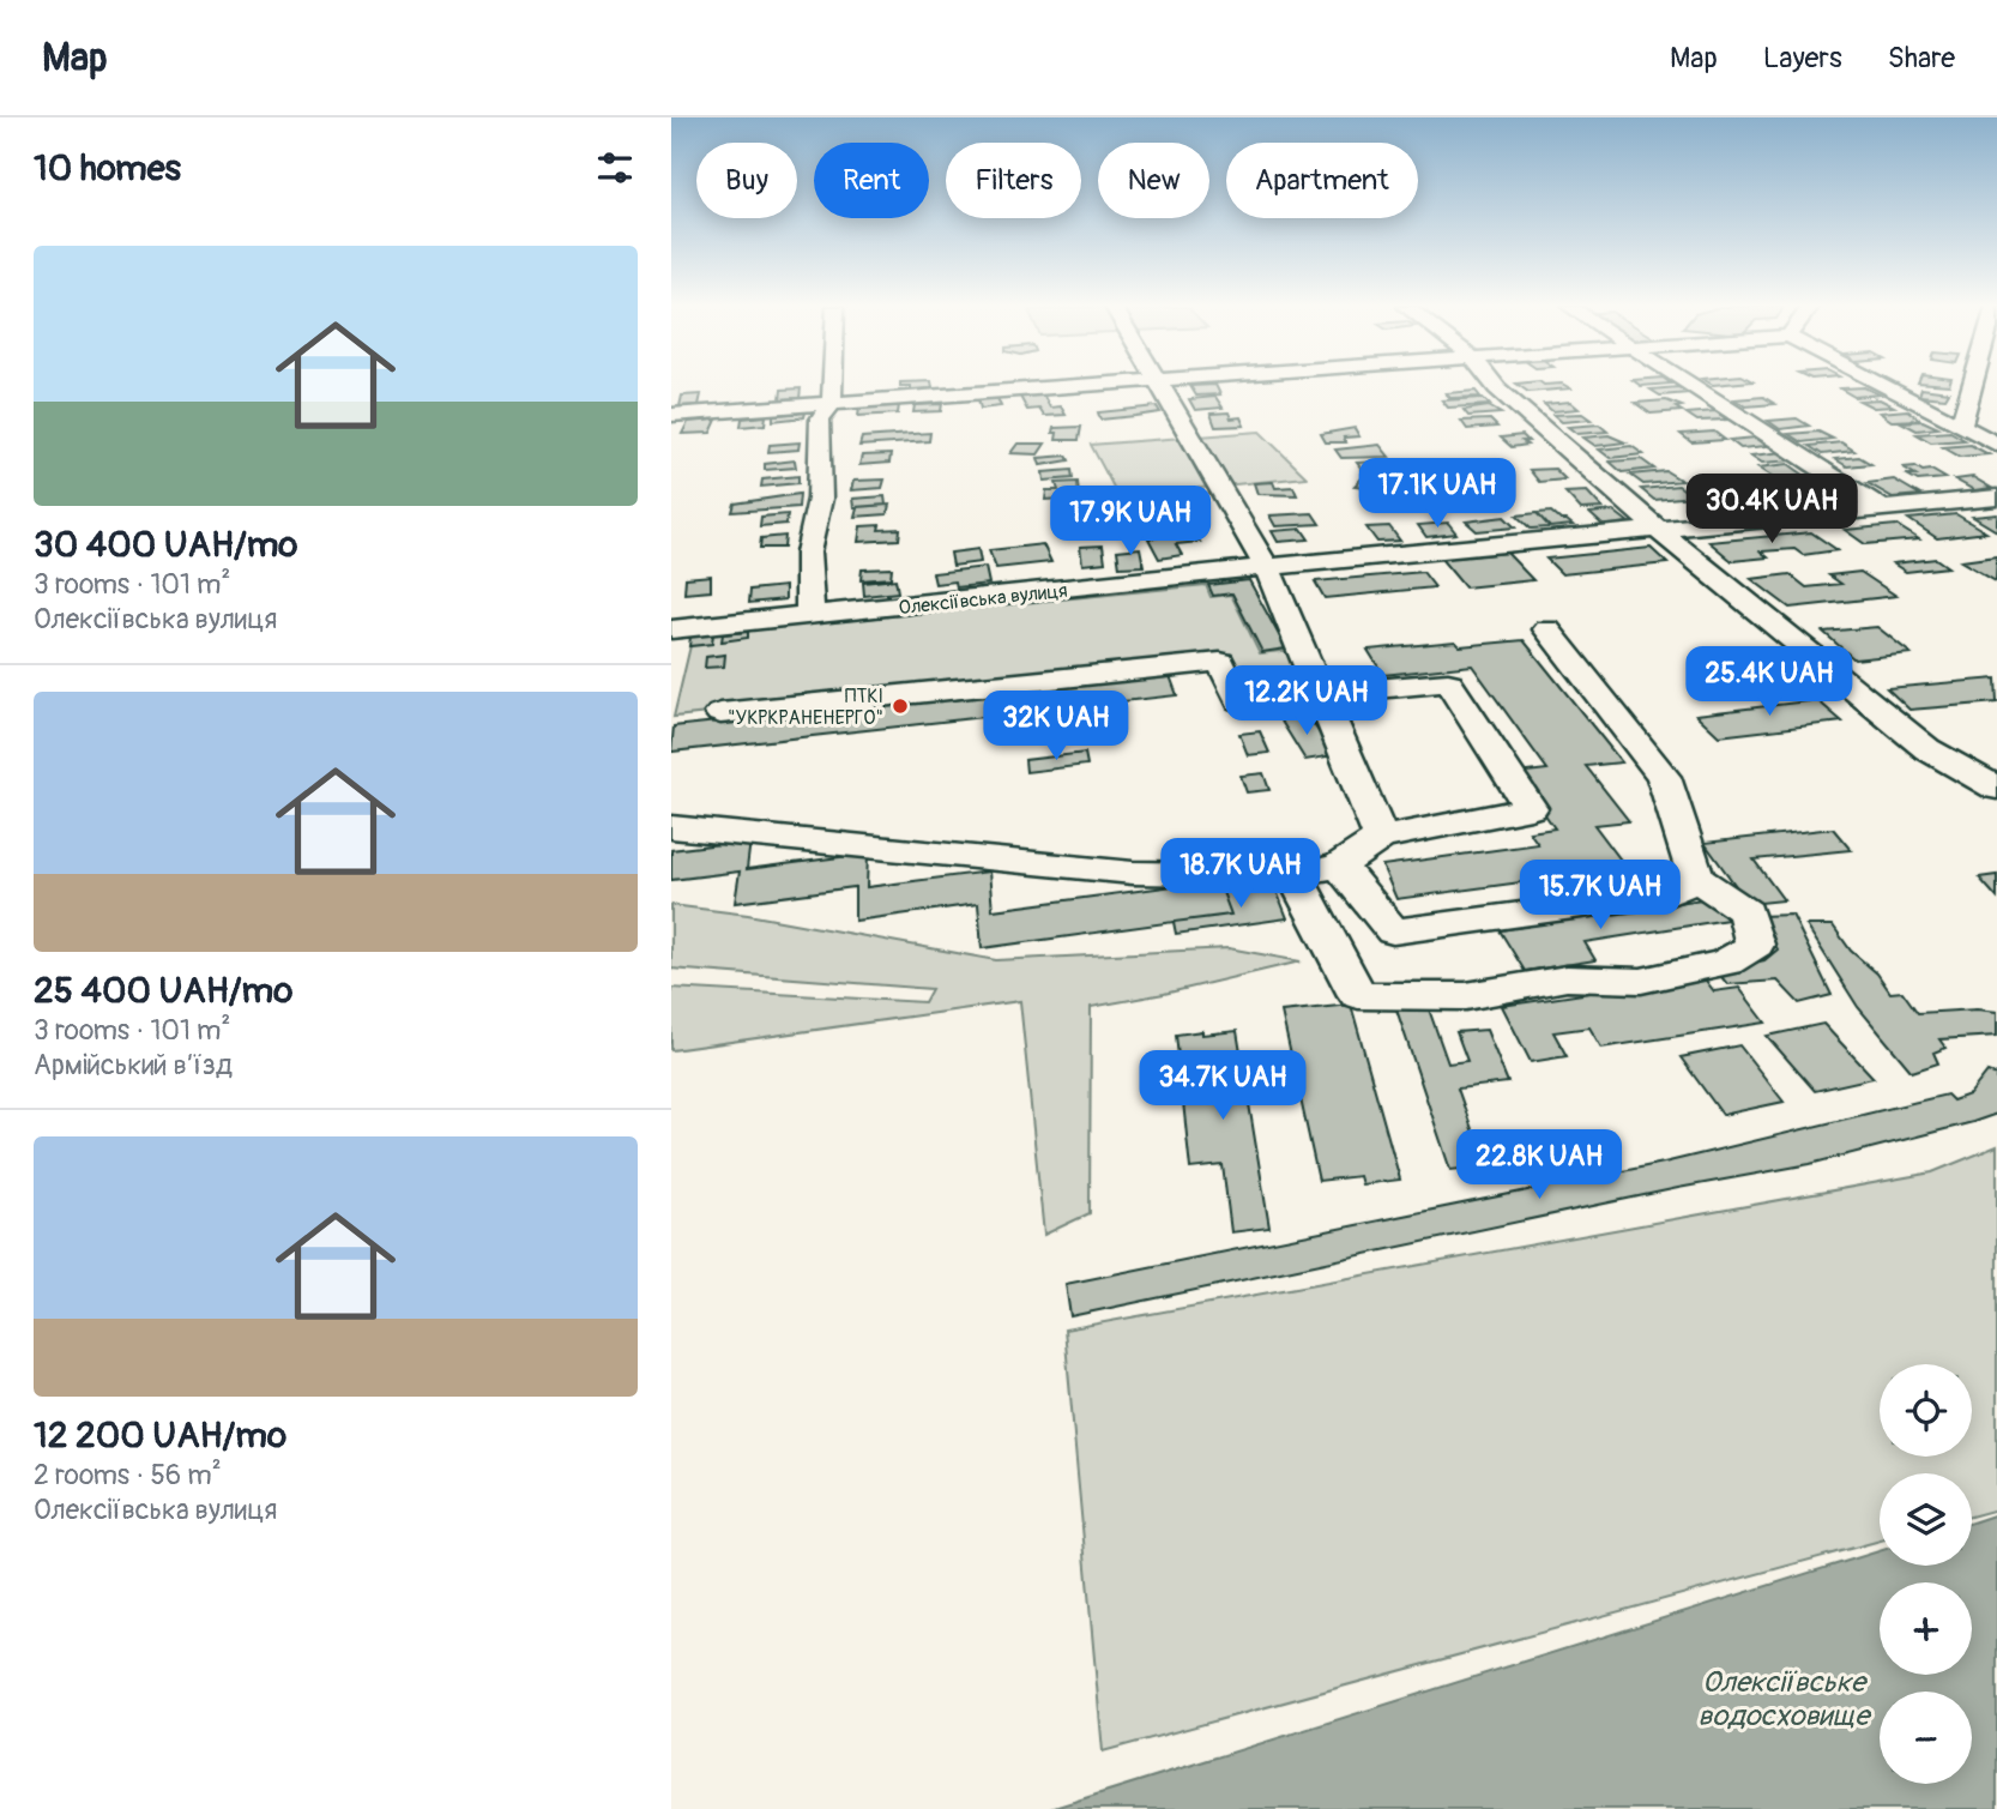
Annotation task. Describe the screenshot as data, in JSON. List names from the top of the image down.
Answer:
{
  "streets": {
    "street": ["Олексіївська вулиця"]
  },
  "water": ["Олексіївське водосховище"],
  "places": ["ПТКІ \"УКРКРАНЕНЕРГО\""],
  "page": {
    "header": "Map",
    "nav": ["Map", "Layers", "Share"],
    "heading": "10 homes",
    "chip": [
      "Buy",
      "Rent",
      "Filters",
      "New",
      "Apartment"
    ],
    "list": [
      {
        "name": "30 400 UAH/mo",
        "note": "3 rooms · 101 m² · Олексіївська вулиця"
      },
      {
        "name": "25 400 UAH/mo",
        "note": "3 rooms · 101 m² · Армійський в’їзд"
      },
      {
        "name": "12 200 UAH/mo",
        "note": "2 rooms · 56 m² · Олексіївська вулиця"
      }
    ],
    "price": [
      "17.1K UAH",
      "30.4K UAH",
      "17.9K UAH",
      "25.4K UAH",
      "12.2K UAH",
      "32K UAH",
      "18.7K UAH",
      "15.7K UAH",
      "34.7K UAH",
      "22.8K UAH"
    ],
    "map_buttons": ["+", "−"]
  }
}
